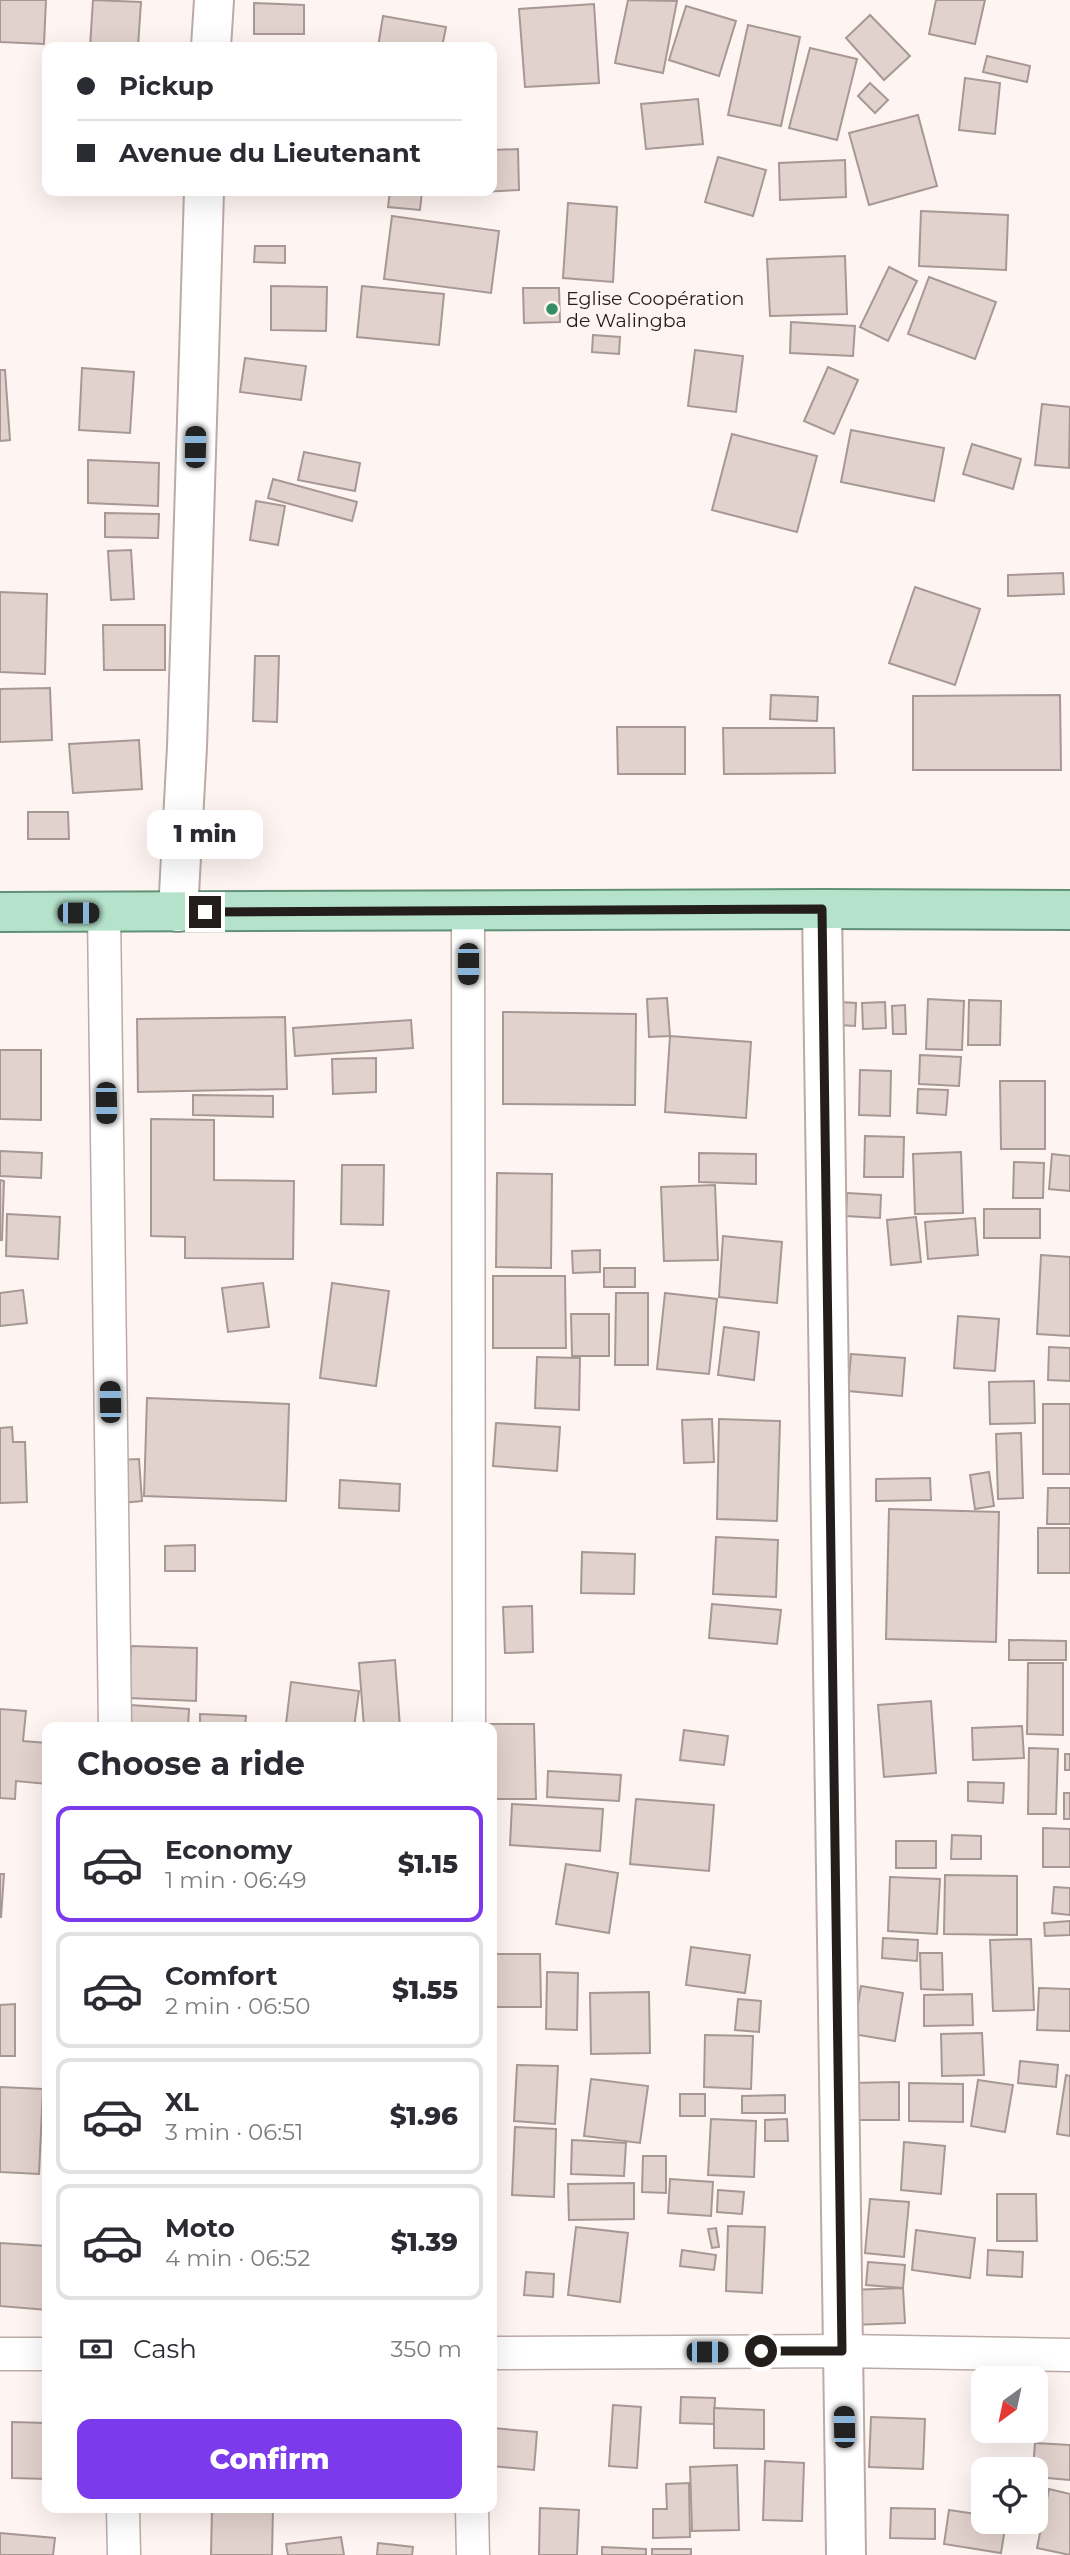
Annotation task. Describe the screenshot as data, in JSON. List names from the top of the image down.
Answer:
{
  "places": ["Eglise Coopération de Walingba"],
  "north": "bottom left",
  "page": {
    "banner": ["Pickup", "Avenue du Lieutenant"],
    "bubble": "1 min",
    "heading": "Choose a ride",
    "list": [
      {
        "name": "Economy",
        "note": "1 min · 06:49",
        "value": "$1.15"
      },
      {
        "name": "Comfort",
        "note": "2 min · 06:50",
        "value": "$1.55"
      },
      {
        "name": "XL",
        "note": "3 min · 06:51",
        "value": "$1.96"
      },
      {
        "name": "Moto",
        "note": "4 min · 06:52",
        "value": "$1.39"
      }
    ],
    "pay": ["Cash", "350 m"],
    "buttons": "Confirm"
  }
}
